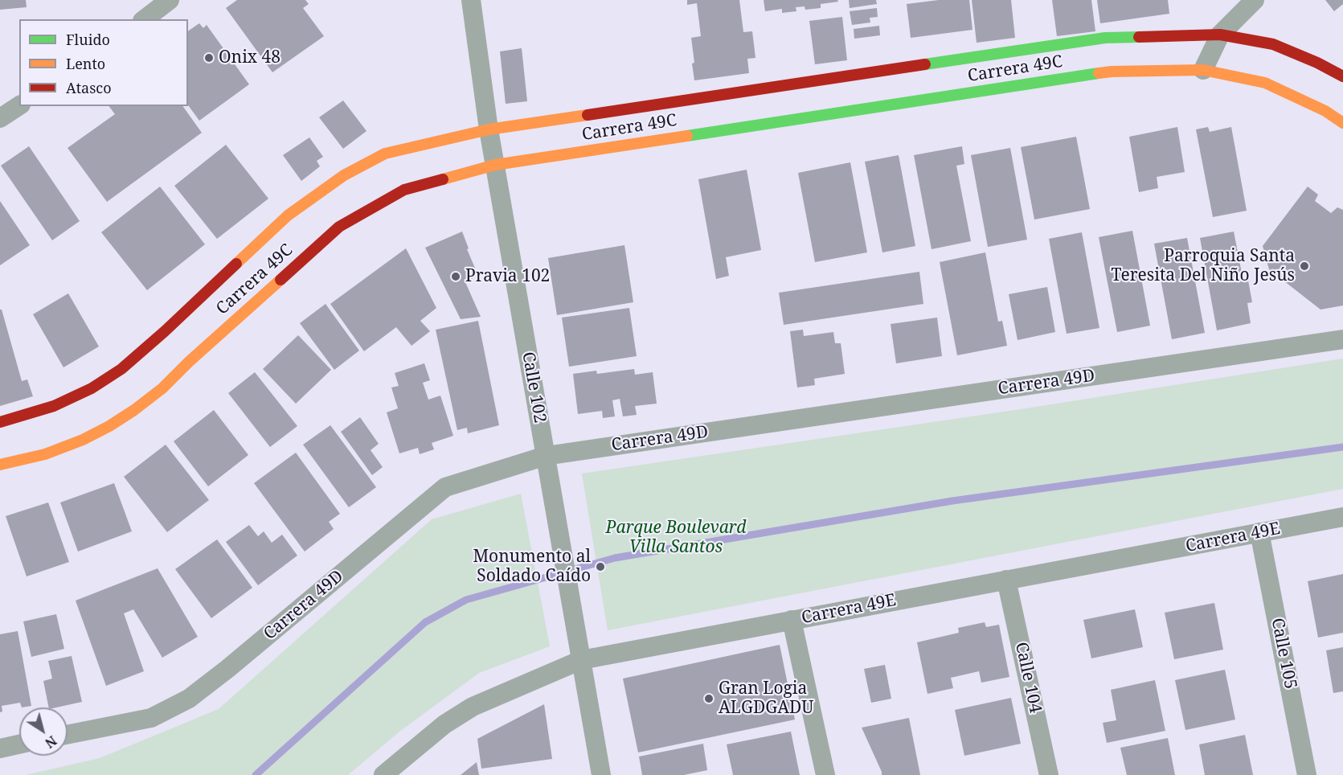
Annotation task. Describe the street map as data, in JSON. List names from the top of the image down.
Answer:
{
  "streets": {
    "street": [
      "Carrera 49C",
      "Carrera 49D",
      "Calle 102",
      "Carrera 49E",
      "Calle 105",
      "Calle 104"
    ]
  },
  "crossings": [
    ["Carrera 49C", "Calle 102"],
    ["Carrera 49D", "Calle 102"],
    ["Calle 102", "Carrera 49E"],
    ["Carrera 49E", "Calle 105"],
    ["Carrera 49E", "Calle 104"]
  ],
  "parks": ["Parque Boulevard Villa Santos"],
  "places": [
    "Onix 48",
    "Parroquia Santa Teresita Del Niño Jesús",
    "Pravia 102",
    "Monumento al Soldado Caído",
    "Gran Logia ALGDGADU"
  ],
  "legend": ["Fluido", "Lento", "Atasco"],
  "north": "bottom right"
}
